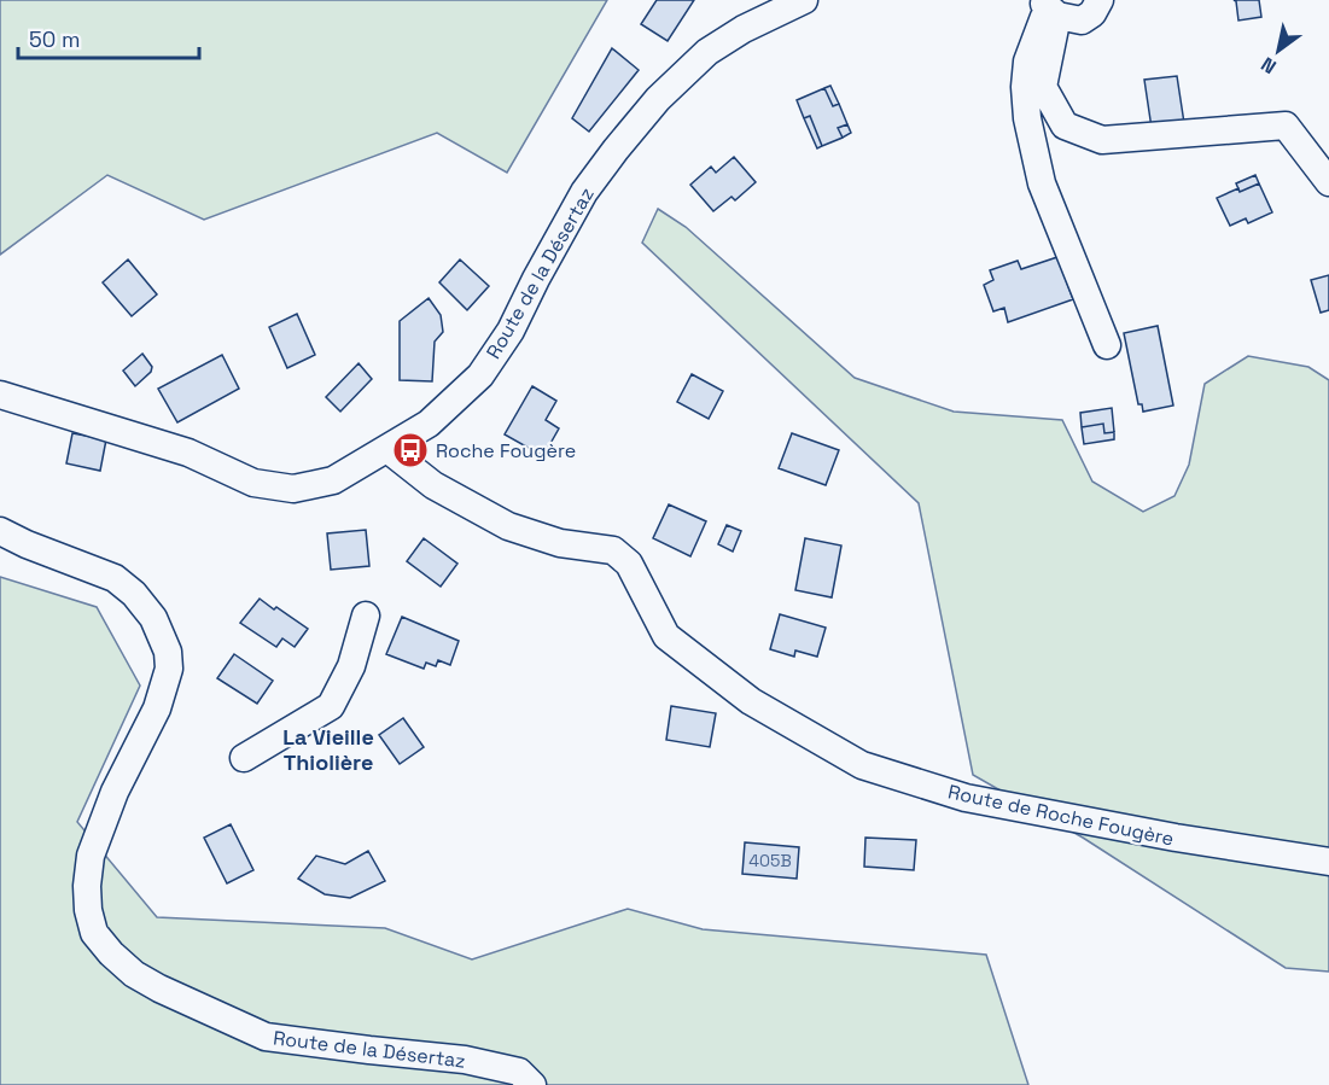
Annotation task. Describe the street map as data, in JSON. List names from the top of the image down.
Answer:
{
  "streets": {
    "street": ["Route de la Désertaz", "Route de Roche Fougère"]
  },
  "crossings": [
    ["Route de la Désertaz", "Route de Roche Fougère"]
  ],
  "districts": ["La Vieille Thiolière"],
  "places": {
    "bus stop": ["Roche Fougère"]
  },
  "house_numbers": ["405B"],
  "scale_bar": "50 m",
  "north": "bottom left"
}
